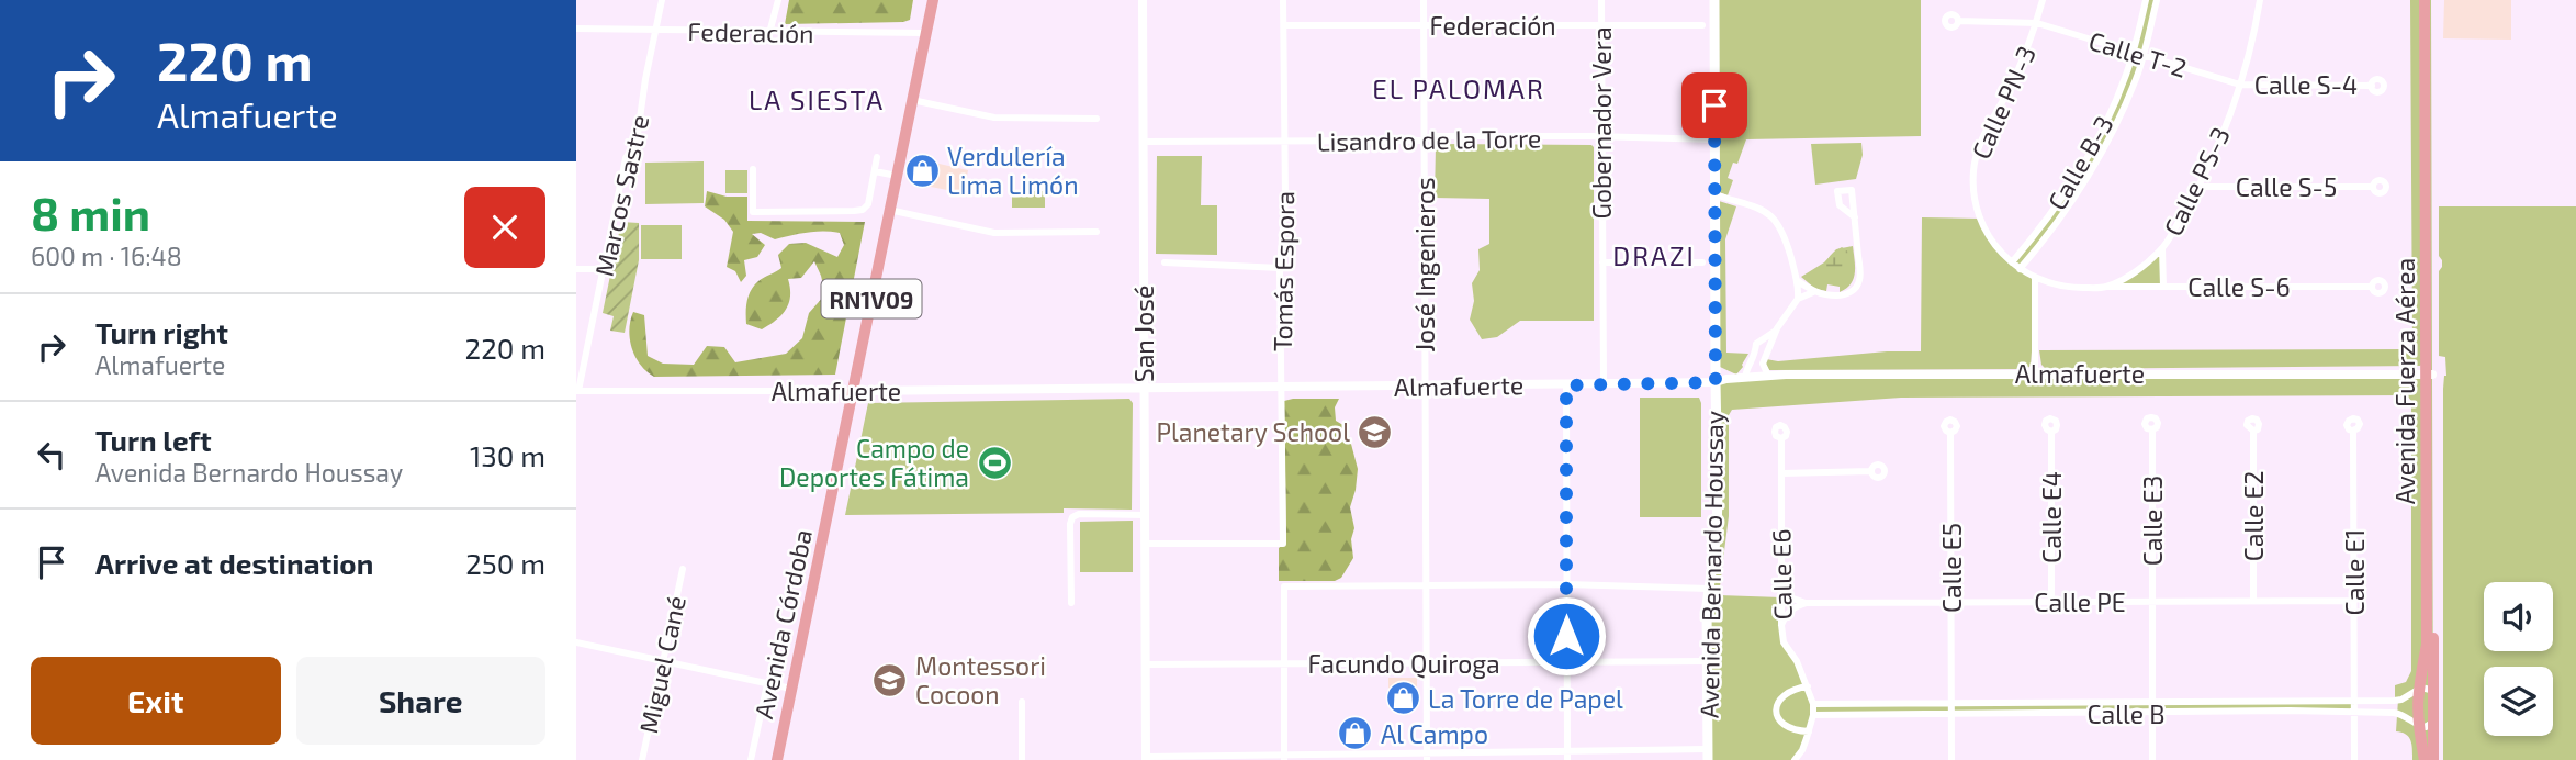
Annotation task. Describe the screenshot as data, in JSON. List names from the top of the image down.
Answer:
{
  "streets": {
    "main road": [
      "RN1V09",
      "Avenida Fuerza Aérea",
      "Avenida Bernardo Houssay",
      "Avenida Córdoba"
    ],
    "street": [
      "Federación",
      "Calle T-2",
      "Calle S-4",
      "Calle PN-3",
      "Gobernador Vera",
      "Lisandro de la Torre",
      "Calle B-3",
      "Calle PS-3",
      "Calle S-5",
      "Marcos Sastre",
      "José Ingenieros",
      "Tomás Espora",
      "Calle S-6",
      "San José",
      "Almafuerte",
      "Calle E2",
      "Calle E4",
      "Calle E3",
      "Calle E5",
      "Calle E1",
      "Calle E6",
      "Calle PE",
      "Facundo Quiroga",
      "Miguel Cané",
      "Calle B"
    ]
  },
  "crossings": [
    ["Federación", "Gobernador Vera"],
    ["Federación", "Marcos Sastre"],
    ["Federación", "José Ingenieros"],
    ["Federación", "Tomás Espora"],
    ["Federación", "Avenida Córdoba"],
    ["Calle T-2", "Calle S-4"],
    ["Calle T-2", "Calle PN-3"],
    ["Calle T-2", "Calle B-3"],
    ["Calle T-2", "Calle PS-3"],
    ["Calle S-4", "Calle PS-3"],
    ["Calle PN-3", "Calle B-3"],
    ["Calle PN-3", "Calle PS-3"],
    ["Gobernador Vera", "Lisandro de la Torre"],
    ["Gobernador Vera", "Almafuerte"],
    ["Lisandro de la Torre", "José Ingenieros"],
    ["Lisandro de la Torre", "Tomás Espora"],
    ["Lisandro de la Torre", "San José"],
    ["Lisandro de la Torre", "Avenida Bernardo Houssay"],
    ["Calle B-3", "Calle PS-3"],
    ["Calle PS-3", "Calle S-5"],
    ["Calle PS-3", "Calle S-6"],
    ["Marcos Sastre", "Almafuerte"],
    ["José Ingenieros", "Almafuerte"],
    ["José Ingenieros", "Facundo Quiroga"],
    ["Tomás Espora", "San José"],
    ["Tomás Espora", "Almafuerte"],
    ["San José", "Almafuerte"],
    ["San José", "Facundo Quiroga"],
    ["Almafuerte", "Avenida Fuerza Aérea"],
    ["Almafuerte", "Avenida Bernardo Houssay"],
    ["Almafuerte", "Avenida Córdoba"],
    ["Avenida Fuerza Aérea", "Calle B"],
    ["Calle E2", "Calle PE"],
    ["Calle E4", "Calle PE"],
    ["Calle E3", "Calle PE"],
    ["Calle E3", "Calle B"],
    ["Avenida Bernardo Houssay", "Facundo Quiroga"],
    ["Calle E5", "Calle PE"],
    ["Calle E5", "Calle B"],
    ["Calle E1", "Calle PE"],
    ["Calle E1", "Calle B"],
    ["Calle E6", "Calle PE"],
    ["Calle E6", "Calle B"]
  ],
  "districts": ["EL PALOMAR", "LA SIESTA", "DRAZI"],
  "places": {
    "shop": ["Verdulería Lima Limón", "La Torre de Papel", "Al Campo"],
    "school or university": ["Planetary School", "Montessori Cocoon"],
    "sports": ["Campo de Deportes Fátima"]
  },
  "page": {
    "turn": ["220 m", "Almafuerte"],
    "heading": ["8 min", "600 m · 16:48"],
    "list": [
      {
        "name": "Turn right",
        "note": "Almafuerte",
        "value": "220 m"
      },
      {
        "name": "Turn left",
        "note": "Avenida Bernardo Houssay",
        "value": "130 m"
      },
      {
        "name": "Arrive at destination",
        "value": "250 m"
      }
    ],
    "buttons": ["Exit", "Share"]
  }
}
